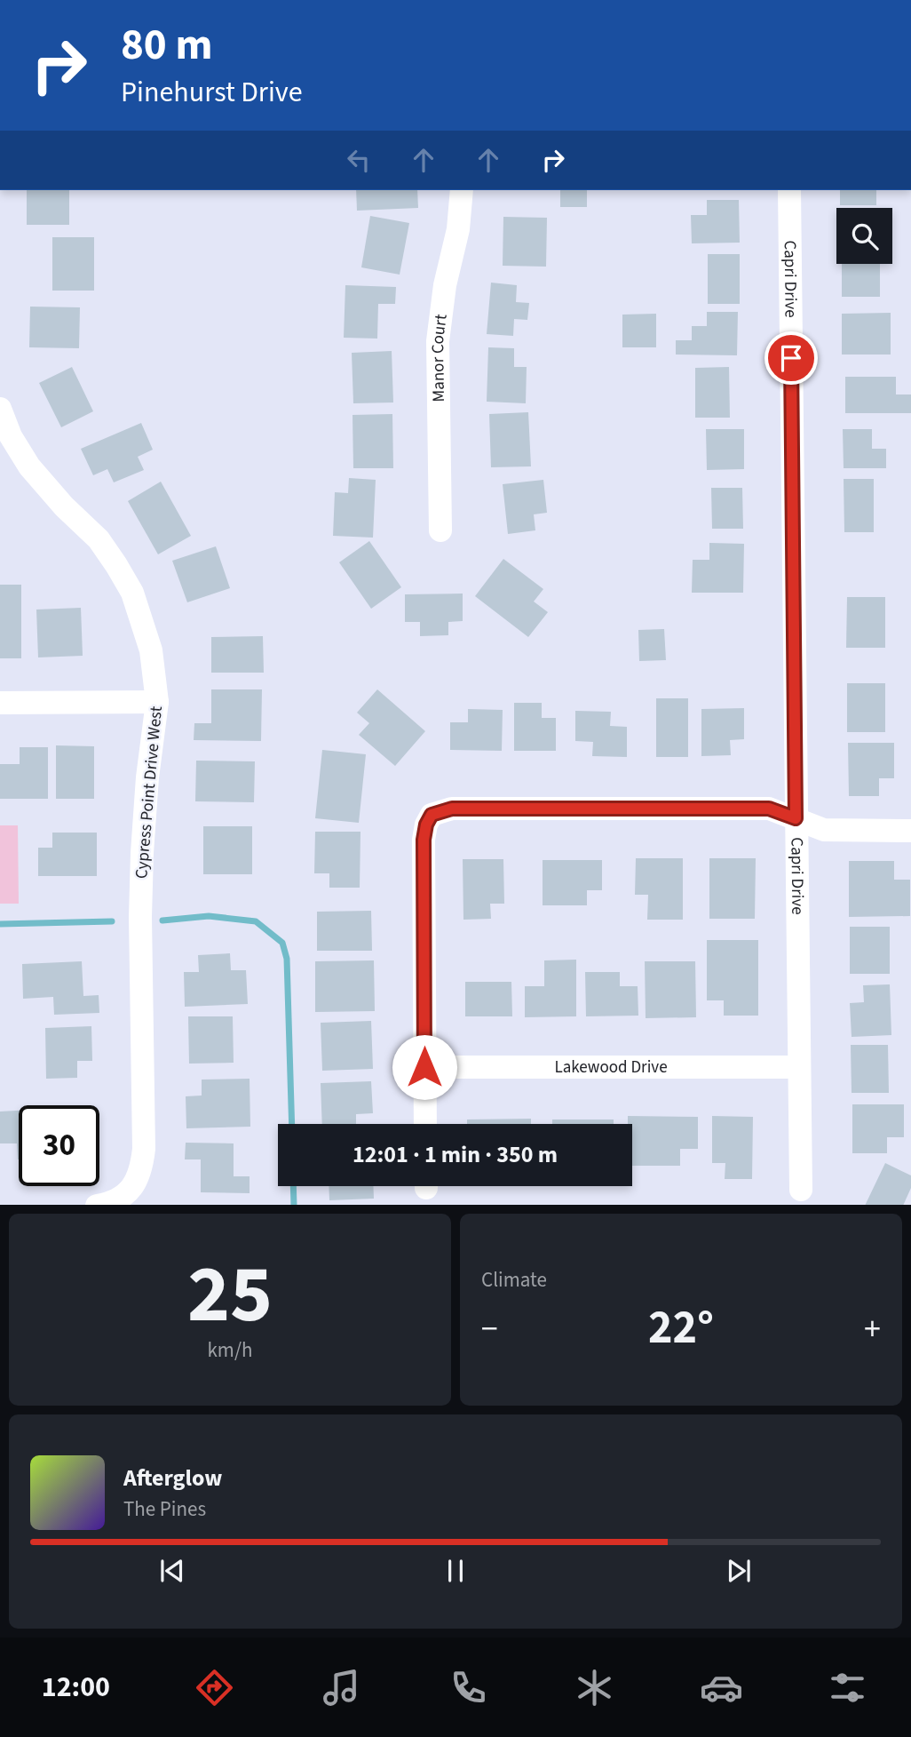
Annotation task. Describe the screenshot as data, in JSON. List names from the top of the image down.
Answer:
{
  "streets": {
    "street": [
      "Capri Drive",
      "Manor Court",
      "Cypress Point Drive West",
      "Lakewood Drive"
    ]
  },
  "crossings": [
    ["Capri Drive", "Lakewood Drive"]
  ],
  "page": {
    "turn": ["80 m", "Pinehurst Drive"],
    "limit": "30",
    "trip": "12:01 · 1 min · 350 m",
    "tile": [
      ["25", "km/h"],
      "Climate"
    ],
    "heat": ["−", "22°", "+"],
    "song": ["Afterglow", "The Pines"],
    "tabs": "12:00"
  }
}
